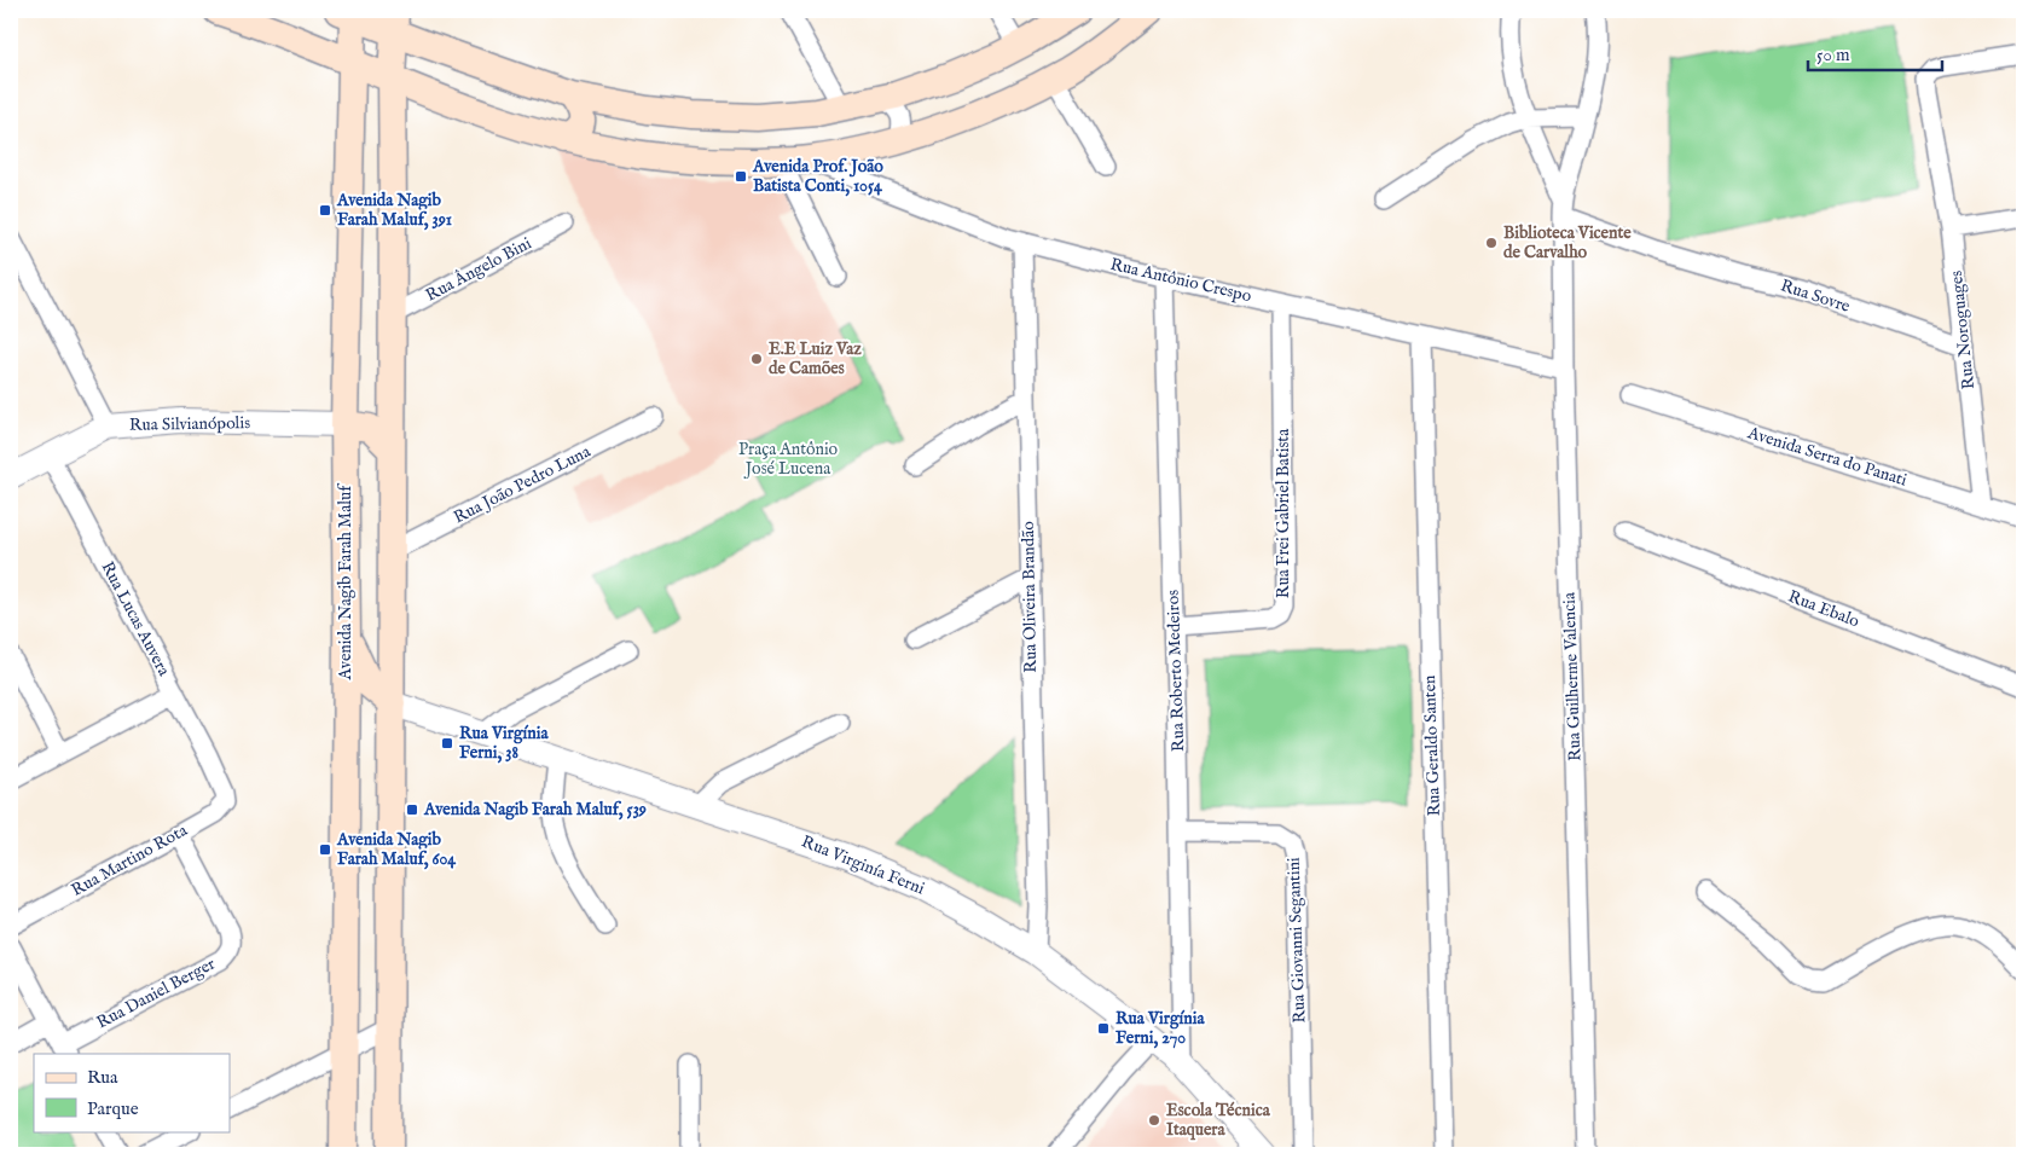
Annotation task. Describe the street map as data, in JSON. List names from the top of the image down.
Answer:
{
  "streets": {
    "main road": ["Avenida Nagib Farah Maluf"],
    "street": [
      "Rua Ângelo Bini",
      "Rua Antônio Crespo",
      "Rua Sovre",
      "Rua Noroguages",
      "Rua Silvianópolis",
      "Avenida Serra do Panati",
      "Rua João Pedro Luna",
      "Rua Frei Gabriel Batista",
      "Rua Oliveira Brandão",
      "Rua Ebalo",
      "Rua Lucas Auvera",
      "Rua Roberto Medeiros",
      "Rua Guilherme Valencia",
      "Rua Geraldo Santen",
      "Rua Martino Rota",
      "Rua Virginía Ferni",
      "Rua Giovanni Segantini",
      "Rua Daniel Berger"
    ]
  },
  "crossings": [
    ["Rua Antônio Crespo", "Rua Frei Gabriel Batista"],
    ["Rua Antônio Crespo", "Rua Oliveira Brandão"],
    ["Rua Antônio Crespo", "Rua Roberto Medeiros"],
    ["Rua Antônio Crespo", "Rua Guilherme Valencia"],
    ["Rua Antônio Crespo", "Rua Geraldo Santen"],
    ["Rua Sovre", "Rua Noroguages"],
    ["Rua Sovre", "Rua Guilherme Valencia"],
    ["Rua Noroguages", "Avenida Serra do Panati"],
    ["Rua Silvianópolis", "Avenida Nagib Farah Maluf"],
    ["Rua Silvianópolis", "Rua Lucas Auvera"],
    ["Rua Frei Gabriel Batista", "Rua Roberto Medeiros"],
    ["Rua Oliveira Brandão", "Rua Virginía Ferni"],
    ["Rua Lucas Auvera", "Rua Martino Rota"],
    ["Rua Roberto Medeiros", "Rua Virginía Ferni"],
    ["Rua Roberto Medeiros", "Rua Giovanni Segantini"],
    ["Rua Martino Rota", "Rua Daniel Berger"]
  ],
  "parks": ["Praça Antônio José Lucena"],
  "places": {
    "transit": [
      "Avenida Prof. João Batista Conti, 1054",
      "Avenida Nagib Farah Maluf, 391",
      "Rua Virgínia Ferni, 38",
      "Avenida Nagib Farah Maluf, 539",
      "Avenida Nagib Farah Maluf, 604",
      "Rua Virgínia Ferni, 270"
    ],
    "other": ["Biblioteca Vicente de Carvalho", "E.E Luiz Vaz de Camões", "Escola Técnica Itaquera"]
  },
  "legend": ["Rua", "Parque"],
  "scale_bar": "50 m"
}
